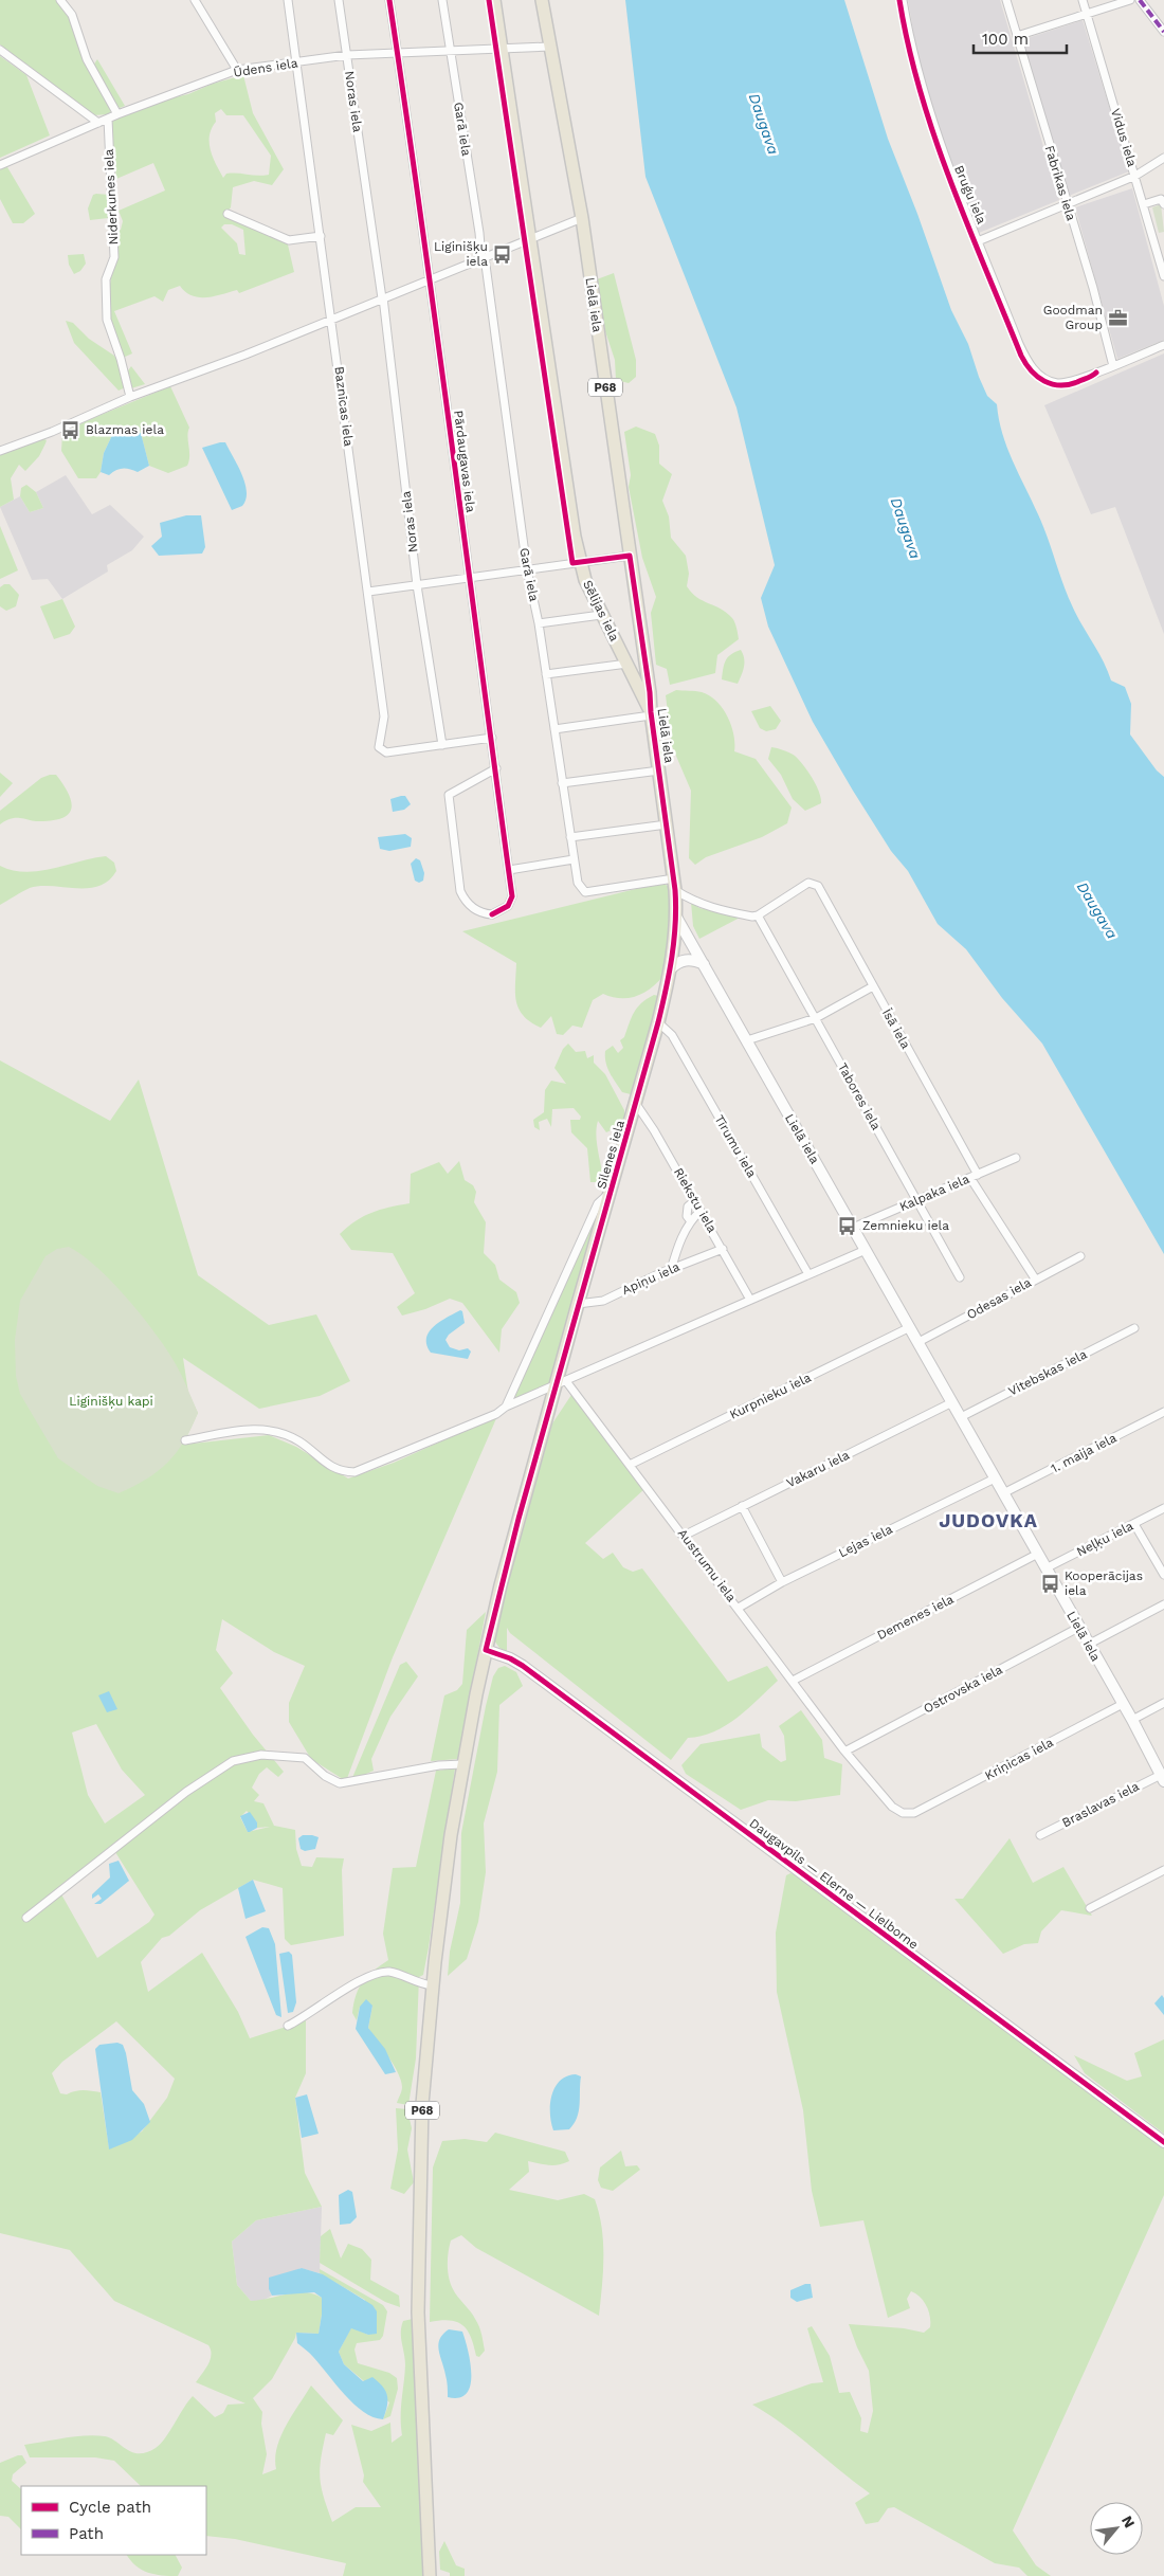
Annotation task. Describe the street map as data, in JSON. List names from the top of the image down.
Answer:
{
  "streets": {
    "main road": [
      "Lielā iela",
      "P68",
      "Sēlijas iela",
      "Silenes iela"
    ],
    "street": [
      "Ūdens iela",
      "Noras iela",
      "Garā iela",
      "Vidus iela",
      "Fabrikas iela",
      "Bruģu iela",
      "Niderkunes iela",
      "Baznīcas iela",
      "Pārdaugavas iela",
      "Īsā iela",
      "Tabores iela",
      "Tīrumu iela",
      "Kalpaka iela",
      "Riekstu iela",
      "Apiņu iela",
      "Odesas iela",
      "Vitebskas iela",
      "Kurpnieku iela",
      "1. maija iela",
      "Vakaru iela",
      "Neļķu iela",
      "Lejas iela",
      "Austrumu iela",
      "Demenes iela",
      "Ostrovska iela",
      "Kriņicas iela",
      "Braslavas iela",
      "Daugavpils — Elerne — Lielborne"
    ]
  },
  "crossings": [
    ["Ūdens iela", "Noras iela"],
    ["Ūdens iela", "Garā iela"],
    ["Ūdens iela", "Niderkunes iela"],
    ["Ūdens iela", "Lielā iela"],
    ["Ūdens iela", "Baznīcas iela"],
    ["Ūdens iela", "Pārdaugavas iela"],
    ["Ūdens iela", "Sēlijas iela"],
    ["Noras iela", "Baznīcas iela"],
    ["Garā iela", "Lielā iela"],
    ["Fabrikas iela", "Bruģu iela"],
    ["Lielā iela", "Sēlijas iela"],
    ["Lielā iela", "Silenes iela"],
    ["Lielā iela", "Kalpaka iela"],
    ["Lielā iela", "Odesas iela"],
    ["Lielā iela", "Vitebskas iela"],
    ["Lielā iela", "Kurpnieku iela"],
    ["Lielā iela", "1. maija iela"],
    ["Lielā iela", "Vakaru iela"],
    ["Lielā iela", "Neļķu iela"],
    ["Lielā iela", "Lejas iela"],
    ["Lielā iela", "Demenes iela"],
    ["Lielā iela", "Ostrovska iela"],
    ["Lielā iela", "Kriņicas iela"],
    ["Lielā iela", "Braslavas iela"],
    ["P68", "Silenes iela"],
    ["P68", "Austrumu iela"],
    ["P68", "Daugavpils — Elerne — Lielborne"],
    ["Īsā iela", "Tabores iela"],
    ["Īsā iela", "Kalpaka iela"],
    ["Īsā iela", "Odesas iela"],
    ["Tabores iela", "Kalpaka iela"],
    ["Tīrumu iela", "Silenes iela"],
    ["Silenes iela", "Riekstu iela"],
    ["Silenes iela", "Apiņu iela"],
    ["Silenes iela", "Austrumu iela"],
    ["Riekstu iela", "Apiņu iela"],
    ["Kurpnieku iela", "Austrumu iela"],
    ["Vakaru iela", "Austrumu iela"],
    ["Lejas iela", "Austrumu iela"],
    ["Austrumu iela", "Demenes iela"],
    ["Austrumu iela", "Ostrovska iela"],
    ["Austrumu iela", "Kriņicas iela"]
  ],
  "districts": ["JUDOVKA"],
  "water": ["Daugava"],
  "parks": ["Liginišķu kapi"],
  "places": {
    "bus stop": [
      "Liginišķu iela",
      "Blazmas iela",
      "Zemnieku iela",
      "Kooperācijas iela"
    ],
    "office": ["Goodman Group"]
  },
  "legend": ["Cycle path", "Path"],
  "scale_bar": "100 m",
  "north": "top right"
}
